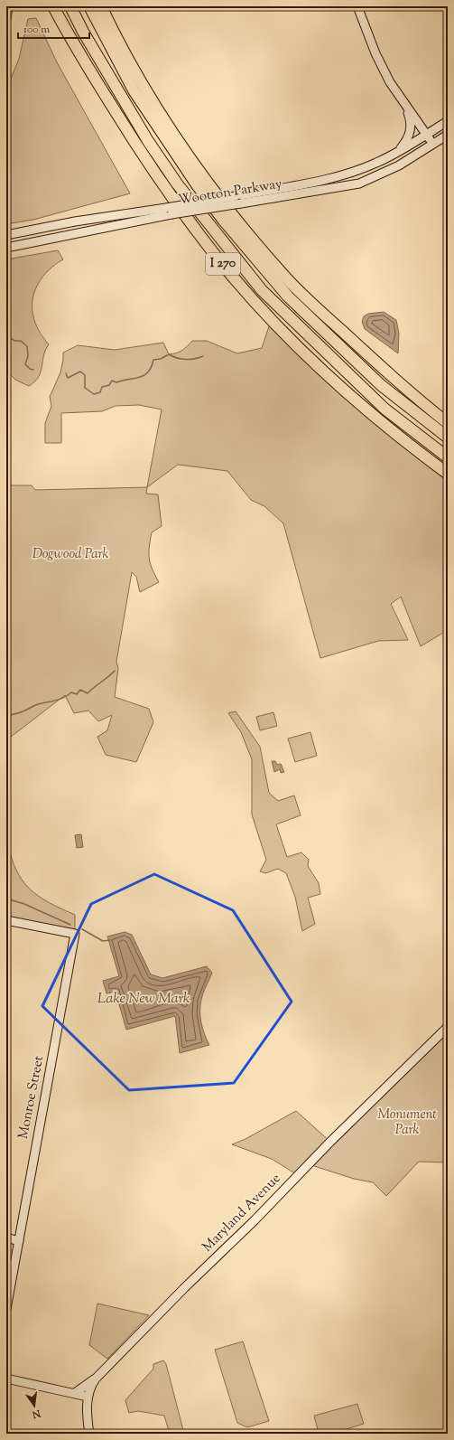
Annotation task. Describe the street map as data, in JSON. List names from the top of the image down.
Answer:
{
  "streets": {
    "highway": ["I 270"],
    "main road": ["Wootton Parkway", "Monroe Street", "Maryland Avenue"]
  },
  "water": ["Lake New Mark"],
  "parks": ["Dogwood Park", "Monument Park"],
  "scale_bar": "100 m",
  "north": "bottom"
}
